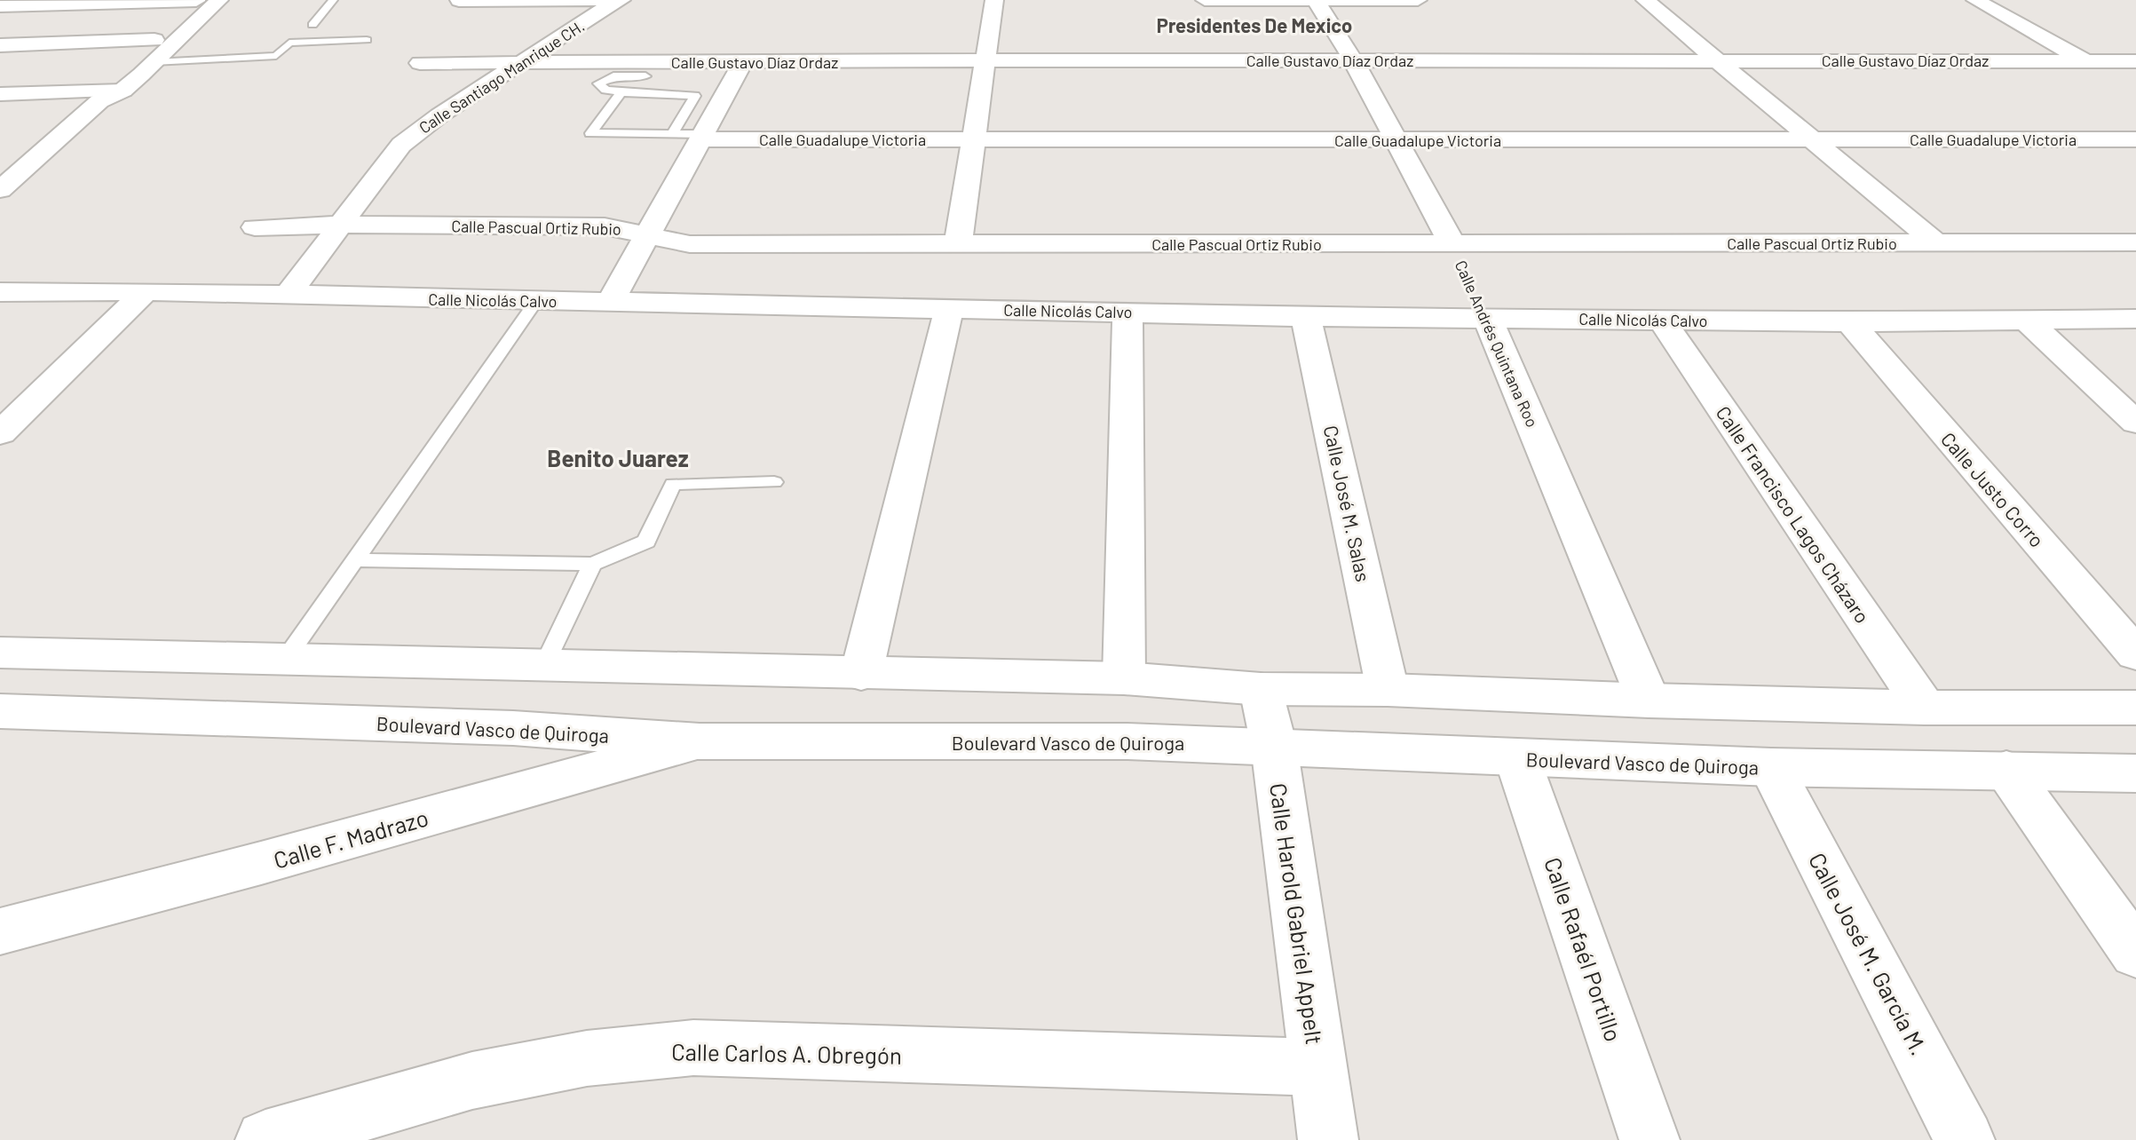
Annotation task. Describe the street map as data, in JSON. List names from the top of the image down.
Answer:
{
  "streets": {
    "street": [
      "Calle Gustavo Díaz Ordaz",
      "Calle Santiago Manrique CH.",
      "Calle Guadalupe Victoria",
      "Calle Pascual Ortiz Rubio",
      "Calle Nicolás Calvo",
      "Calle Andrés Quintana Roo",
      "Calle Justo Corro",
      "Calle José M. Salas",
      "Calle Francisco Lagos Cházaro",
      "Boulevard Vasco de Quiroga",
      "Calle F. Madrazo",
      "Calle Harold Gabriel Appelt",
      "Calle Rafaél Portillo",
      "Calle José M. García M.",
      "Calle Carlos A. Obregón"
    ]
  },
  "crossings": [
    ["Calle Gustavo Díaz Ordaz", "Calle Santiago Manrique CH."],
    ["Calle Gustavo Díaz Ordaz", "Calle Andrés Quintana Roo"],
    ["Calle Santiago Manrique CH.", "Calle Pascual Ortiz Rubio"],
    ["Calle Santiago Manrique CH.", "Calle Nicolás Calvo"],
    ["Calle Guadalupe Victoria", "Calle Andrés Quintana Roo"],
    ["Calle Pascual Ortiz Rubio", "Calle Andrés Quintana Roo"],
    ["Calle Nicolás Calvo", "Calle Andrés Quintana Roo"],
    ["Calle Nicolás Calvo", "Calle Justo Corro"],
    ["Calle Nicolás Calvo", "Calle José M. Salas"],
    ["Calle Nicolás Calvo", "Calle Francisco Lagos Cházaro"],
    ["Boulevard Vasco de Quiroga", "Calle F. Madrazo"],
    ["Boulevard Vasco de Quiroga", "Calle Harold Gabriel Appelt"],
    ["Boulevard Vasco de Quiroga", "Calle Rafaél Portillo"],
    ["Boulevard Vasco de Quiroga", "Calle José M. García M."],
    ["Calle Harold Gabriel Appelt", "Calle Carlos A. Obregón"]
  ],
  "districts": ["Presidentes De Mexico", "Benito Juarez"]
}
